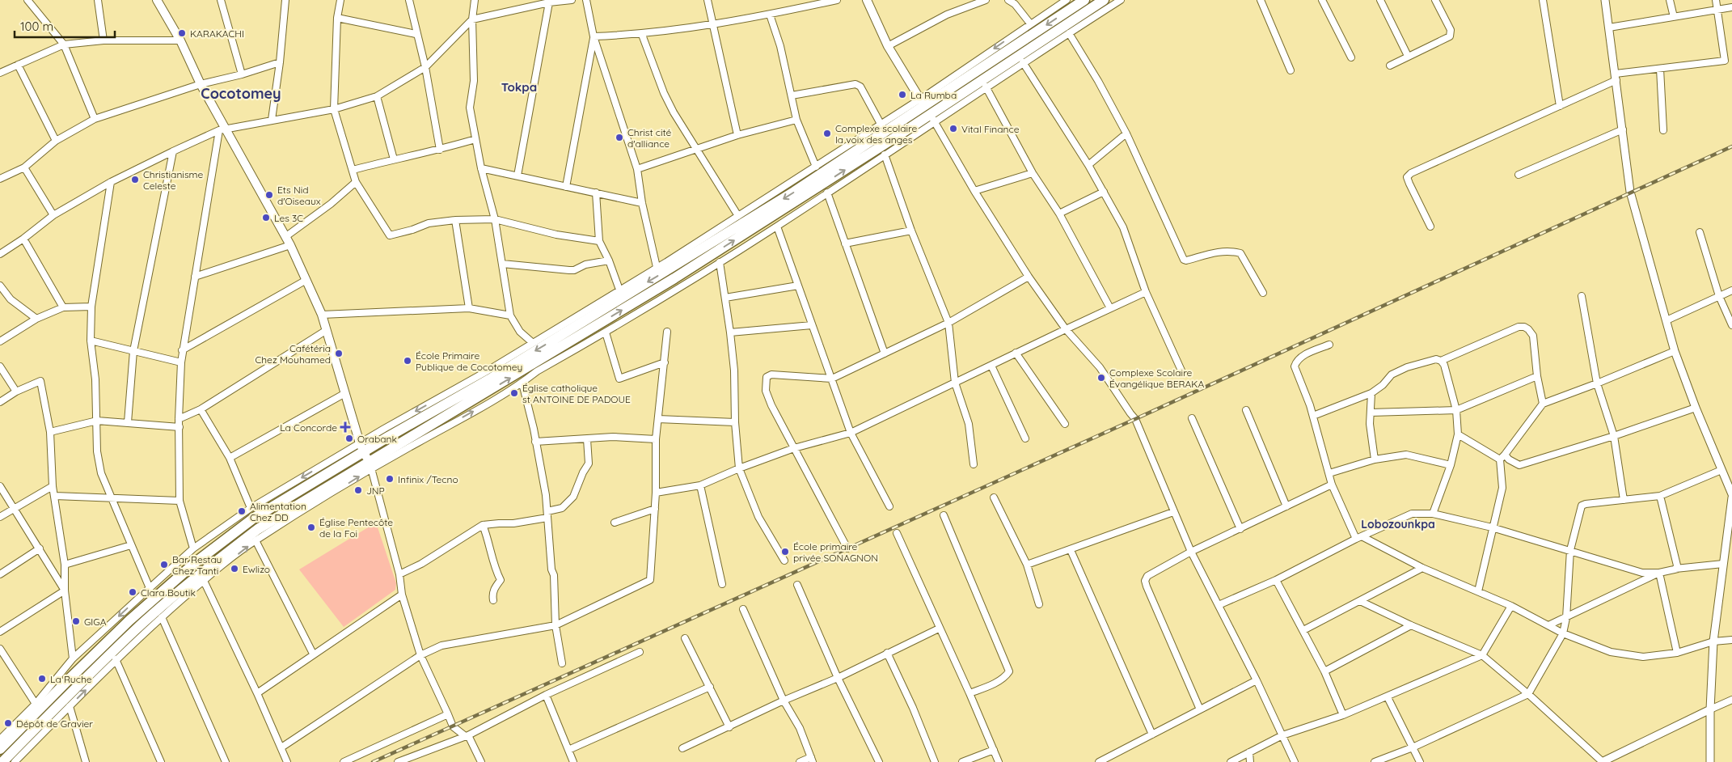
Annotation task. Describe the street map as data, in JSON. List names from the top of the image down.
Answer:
{
  "districts": ["Tokpa", "Cocotomey", "Lobozounkpa"],
  "places": {
    "other": [
      "KARAKACHI",
      "La Rumba",
      "Vital Finance",
      "Complexe scolaire la voix des anges",
      "Christ cité d'alliance",
      "Christianisme Celeste",
      "Ets Nid d'Oiseaux",
      "Les 3C",
      "Cafétéria Chez Mouhamed",
      "École Primaire Publique de Cocotomey",
      "Complexe Scolaire Évangélique BERAKA",
      "Église catholique st ANTOINE DE PADOUE",
      "Orabank",
      "Infinix /Tecno",
      "JNP",
      "Alimentation Chez DD",
      "Église Pentecôte de la Foi",
      "École primaire privée SONAGNON",
      "Bar Restau Chez Tanti",
      "Ewlizo",
      "Clara Boutik",
      "GIGA",
      "La Ruche",
      "Dépôt de Gravier"
    ],
    "health": ["La Concorde"]
  },
  "scale_bar": "100 m"
}
